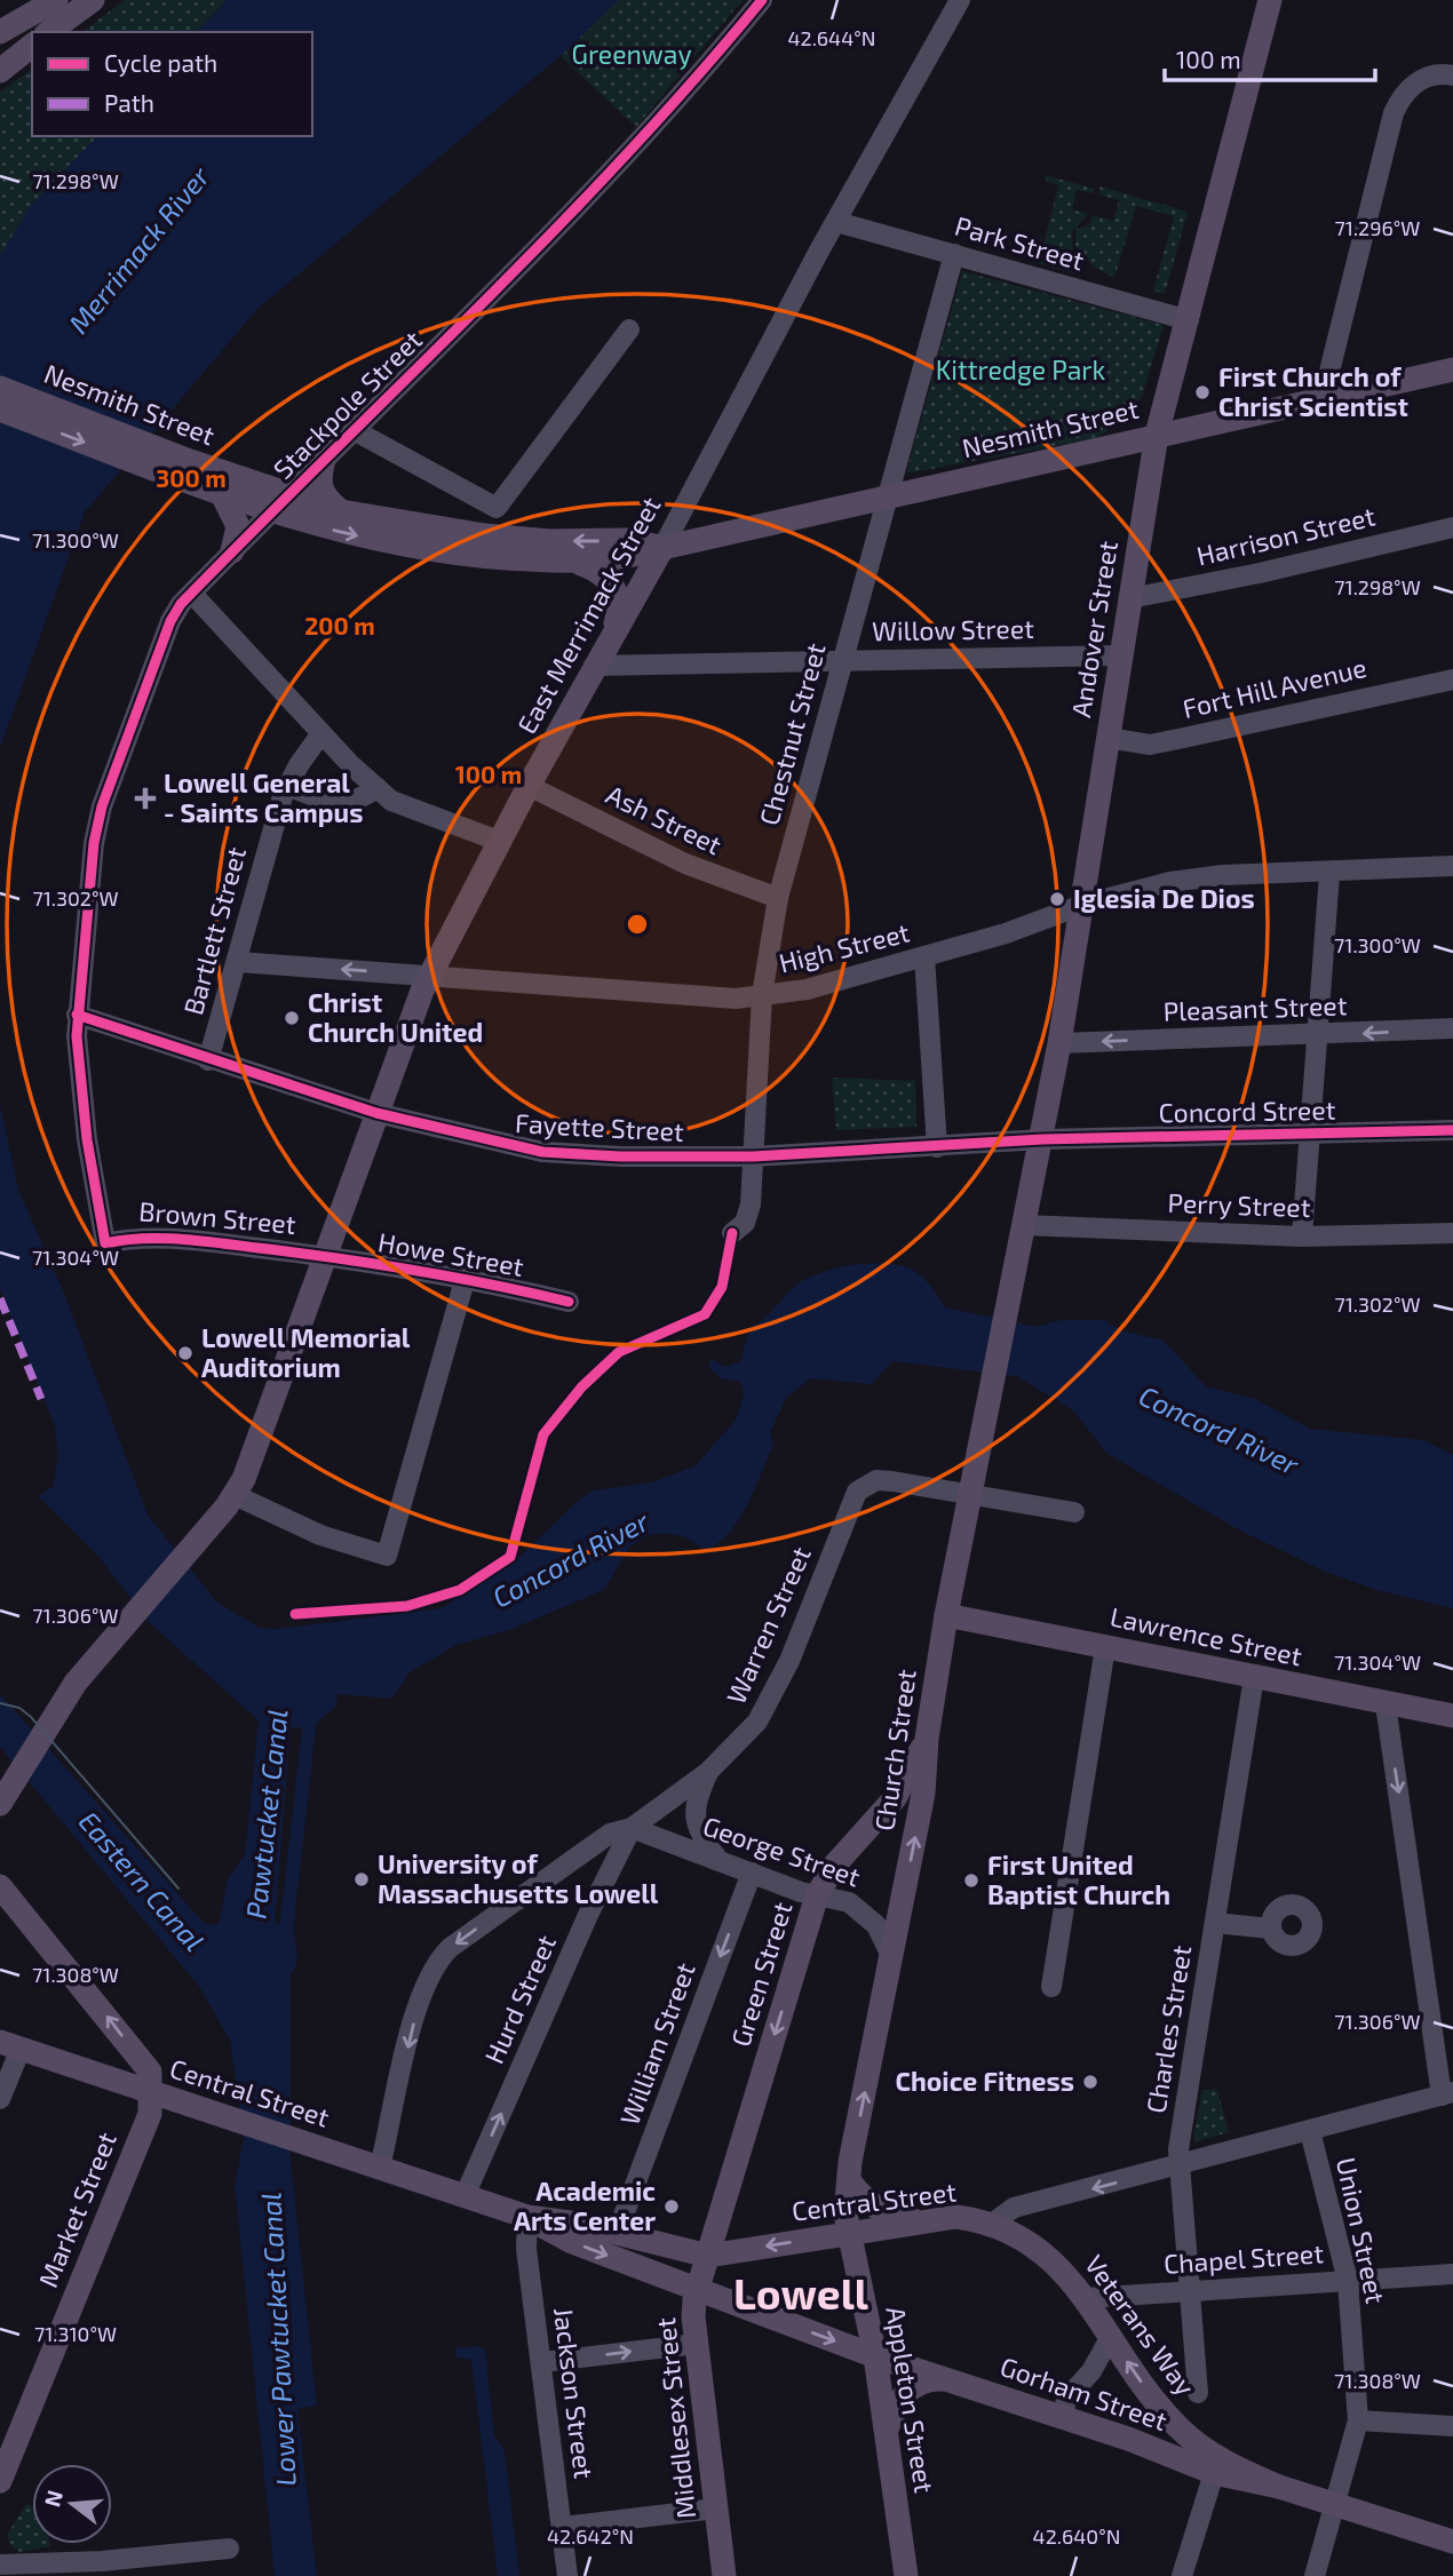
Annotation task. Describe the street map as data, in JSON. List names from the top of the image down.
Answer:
{
  "streets": {
    "main road": [
      "Nesmith Street",
      "East Merrimack Street",
      "Andover Street",
      "Lawrence Street",
      "Church Street",
      "Green Street",
      "Central Street",
      "Market Street",
      "Veterans Way",
      "Gorham Street",
      "Appleton Street",
      "Middlesex Street"
    ],
    "street": [
      "Park Street",
      "Stackpole Street",
      "Harrison Street",
      "Willow Street",
      "Fort Hill Avenue",
      "Chestnut Street",
      "Ash Street",
      "Bartlett Street",
      "High Street",
      "Pleasant Street",
      "Concord Street",
      "Fayette Street",
      "Perry Street",
      "Brown Street",
      "Howe Street",
      "Warren Street",
      "George Street",
      "Hurd Street",
      "Charles Street",
      "William Street",
      "Union Street",
      "Chapel Street",
      "Jackson Street"
    ]
  },
  "crossings": [
    ["Park Street", "East Merrimack Street"],
    ["Park Street", "Andover Street"],
    ["Park Street", "Chestnut Street"],
    ["Nesmith Street", "Stackpole Street"],
    ["Nesmith Street", "East Merrimack Street"],
    ["Nesmith Street", "Andover Street"],
    ["Nesmith Street", "Chestnut Street"],
    ["Stackpole Street", "Fayette Street"],
    ["Stackpole Street", "Brown Street"],
    ["Harrison Street", "Andover Street"],
    ["East Merrimack Street", "Willow Street"],
    ["East Merrimack Street", "Ash Street"],
    ["East Merrimack Street", "High Street"],
    ["East Merrimack Street", "Fayette Street"],
    ["East Merrimack Street", "Brown Street"],
    ["East Merrimack Street", "Howe Street"],
    ["Andover Street", "Willow Street"],
    ["Andover Street", "Fort Hill Avenue"],
    ["Andover Street", "High Street"],
    ["Andover Street", "Pleasant Street"],
    ["Andover Street", "Concord Street"],
    ["Andover Street", "Fayette Street"],
    ["Andover Street", "Perry Street"],
    ["Andover Street", "Church Street"],
    ["Willow Street", "Chestnut Street"],
    ["Chestnut Street", "Ash Street"],
    ["Chestnut Street", "High Street"],
    ["Chestnut Street", "Fayette Street"],
    ["Bartlett Street", "High Street"],
    ["Bartlett Street", "Fayette Street"],
    ["Concord Street", "Fayette Street"],
    ["Brown Street", "Howe Street"],
    ["Warren Street", "Church Street"],
    ["Warren Street", "George Street"],
    ["Warren Street", "Hurd Street"],
    ["Warren Street", "Central Street"],
    ["Lawrence Street", "Church Street"],
    ["Lawrence Street", "Charles Street"],
    ["Church Street", "George Street"],
    ["Church Street", "Green Street"],
    ["Church Street", "Central Street"],
    ["Church Street", "Appleton Street"],
    ["George Street", "Green Street"],
    ["George Street", "Hurd Street"],
    ["George Street", "William Street"],
    ["Green Street", "Central Street"],
    ["Green Street", "Middlesex Street"],
    ["Hurd Street", "Central Street"],
    ["Charles Street", "Central Street"],
    ["Charles Street", "Chapel Street"],
    ["William Street", "Central Street"],
    ["Central Street", "Market Street"],
    ["Central Street", "Union Street"],
    ["Central Street", "Veterans Way"],
    ["Central Street", "Jackson Street"],
    ["Central Street", "Gorham Street"],
    ["Central Street", "Appleton Street"],
    ["Central Street", "Middlesex Street"],
    ["Union Street", "Chapel Street"],
    ["Union Street", "Gorham Street"],
    ["Chapel Street", "Veterans Way"],
    ["Veterans Way", "Gorham Street"],
    ["Gorham Street", "Appleton Street"],
    ["Gorham Street", "Middlesex Street"]
  ],
  "one_way": [
    "Pleasant Street",
    "Warren Street",
    "Church Street",
    "Green Street",
    "Hurd Street",
    "William Street"
  ],
  "districts": ["Lowell"],
  "water": [
    "Merrimack River",
    "Concord River",
    "Pawtucket Canal",
    "Eastern Canal",
    "Lower Pawtucket Canal"
  ],
  "parks": ["Greenway", "Kittredge Park"],
  "places": {
    "other": [
      "First Church of Christ Scientist",
      "Iglesia De Dios",
      "Christ Church United",
      "Lowell Memorial Auditorium",
      "University of Massachusetts Lowell",
      "First United Baptist Church",
      "Choice Fitness",
      "Academic Arts Center"
    ],
    "health": ["Lowell General - Saints Campus"]
  },
  "legend": ["Cycle path", "Path"],
  "scale_bar": "100 m",
  "north": "left",
  "coordinates": [
    "42.644°N",
    "71.298°W",
    "71.296°W",
    "71.300°W",
    "71.302°W",
    "71.304°W",
    "71.306°W",
    "71.308°W",
    "71.310°W",
    "42.642°N",
    "42.640°N"
  ],
  "rings": ["300 m", "200 m", "100 m"]
}
